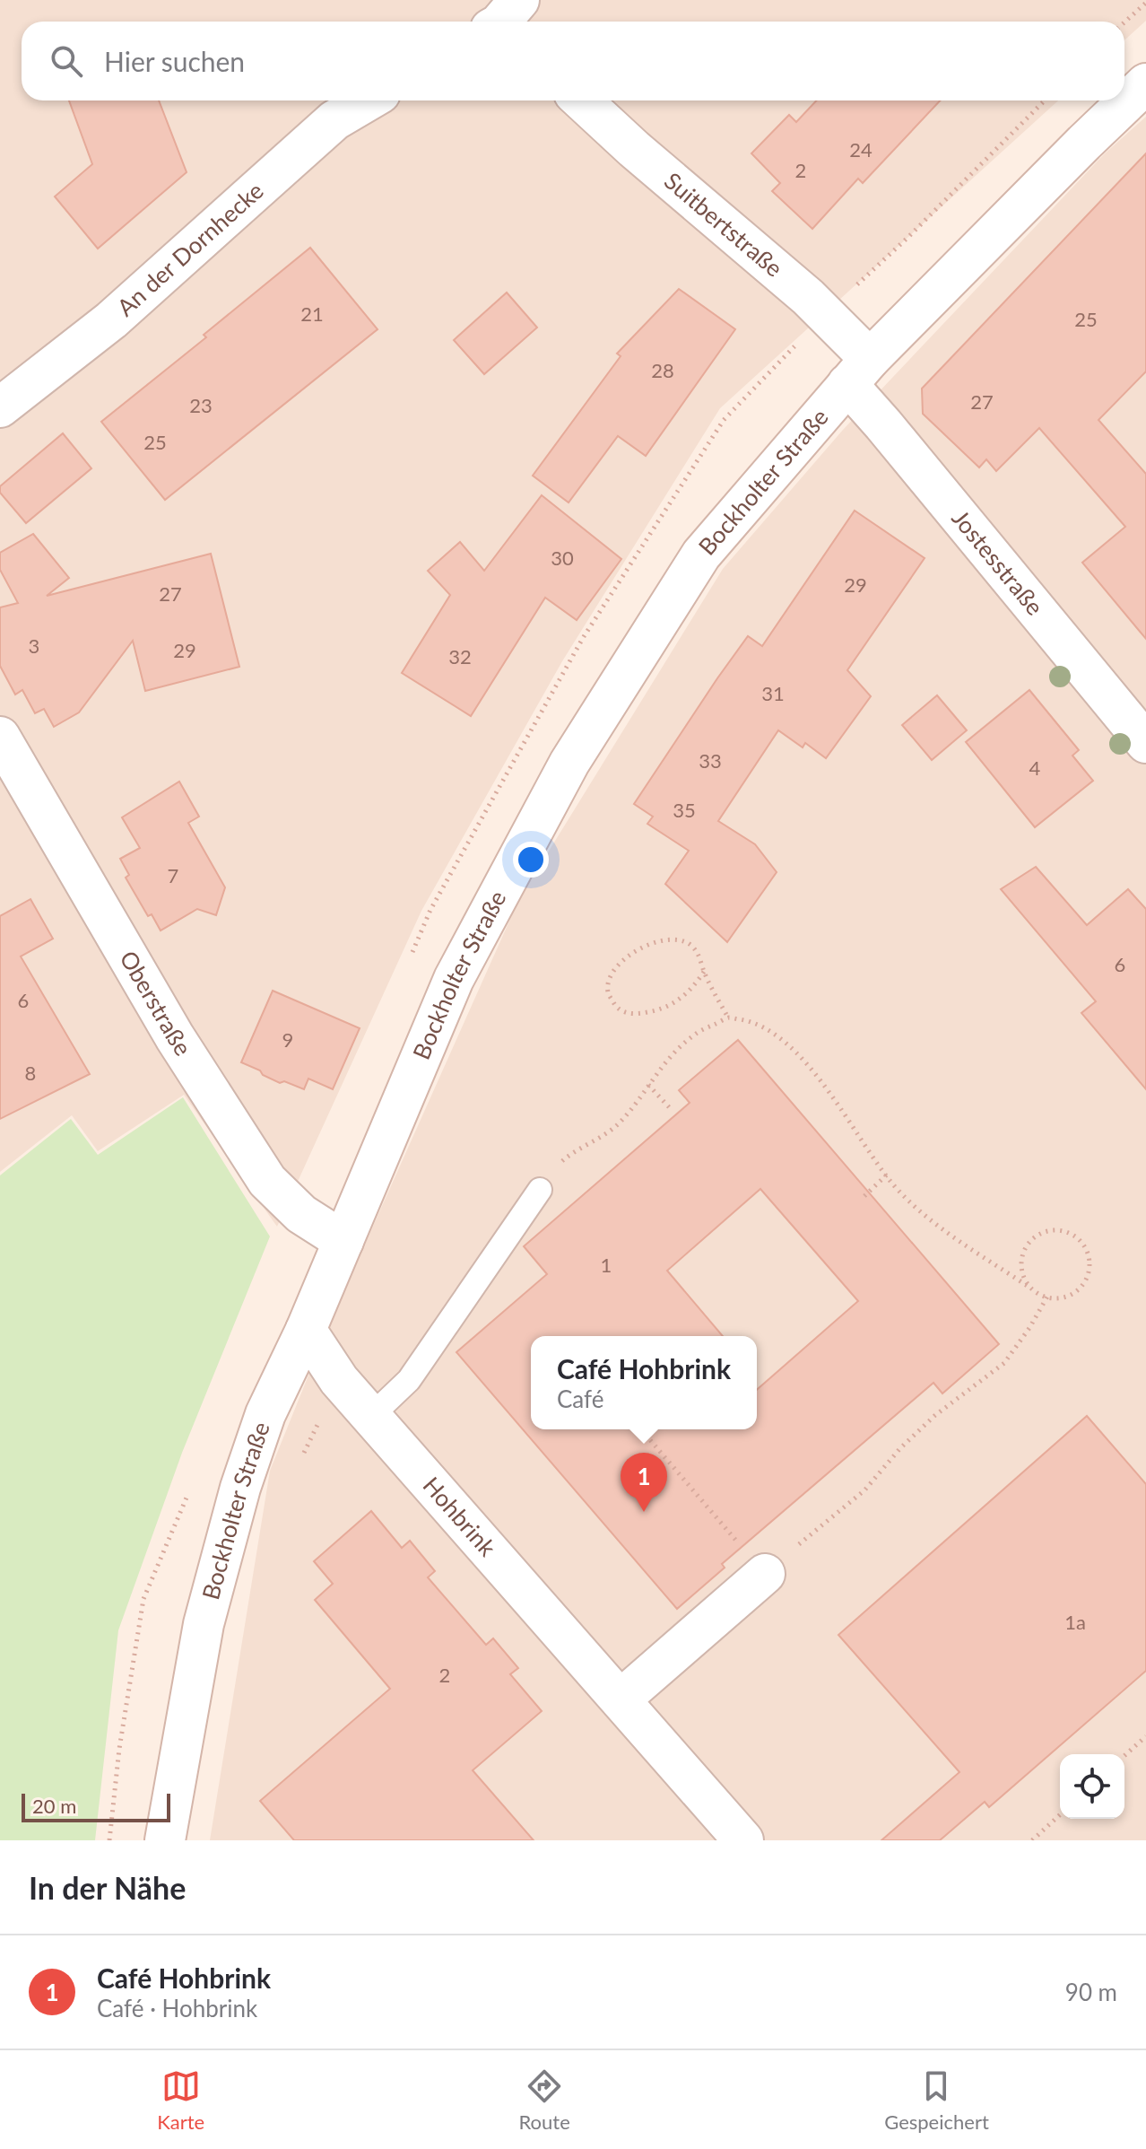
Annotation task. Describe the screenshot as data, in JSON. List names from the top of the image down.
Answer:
{
  "streets": {
    "street": [
      "Suitbertstraße",
      "An der Dornhecke",
      "Bockholter Straße",
      "Jostesstraße",
      "Oberstraße",
      "Hohbrink"
    ]
  },
  "crossings": [
    ["Suitbertstraße", "Bockholter Straße"],
    ["Suitbertstraße", "Jostesstraße"],
    ["Bockholter Straße", "Jostesstraße"],
    ["Bockholter Straße", "Oberstraße"],
    ["Bockholter Straße", "Hohbrink"]
  ],
  "house_numbers": [
    "24",
    "2",
    "21",
    "25",
    "28",
    "27",
    "23",
    "25",
    "30",
    "29",
    "27",
    "3",
    "29",
    "32",
    "31",
    "33",
    "4",
    "35",
    "7",
    "6",
    "6",
    "9",
    "8",
    "1",
    "1a",
    "2"
  ],
  "scale_bar": "20 m",
  "page": {
    "search": "Hier suchen",
    "popup": ["Café Hohbrink", "Café"],
    "pins": "1",
    "scale": "20 m",
    "heading": "In der Nähe",
    "list": [
      {
        "mark": "1",
        "name": "Café Hohbrink",
        "note": "Café · Hohbrink",
        "value": "90 m"
      }
    ],
    "nav": ["Karte", "Route", "Gespeichert"]
  }
}
